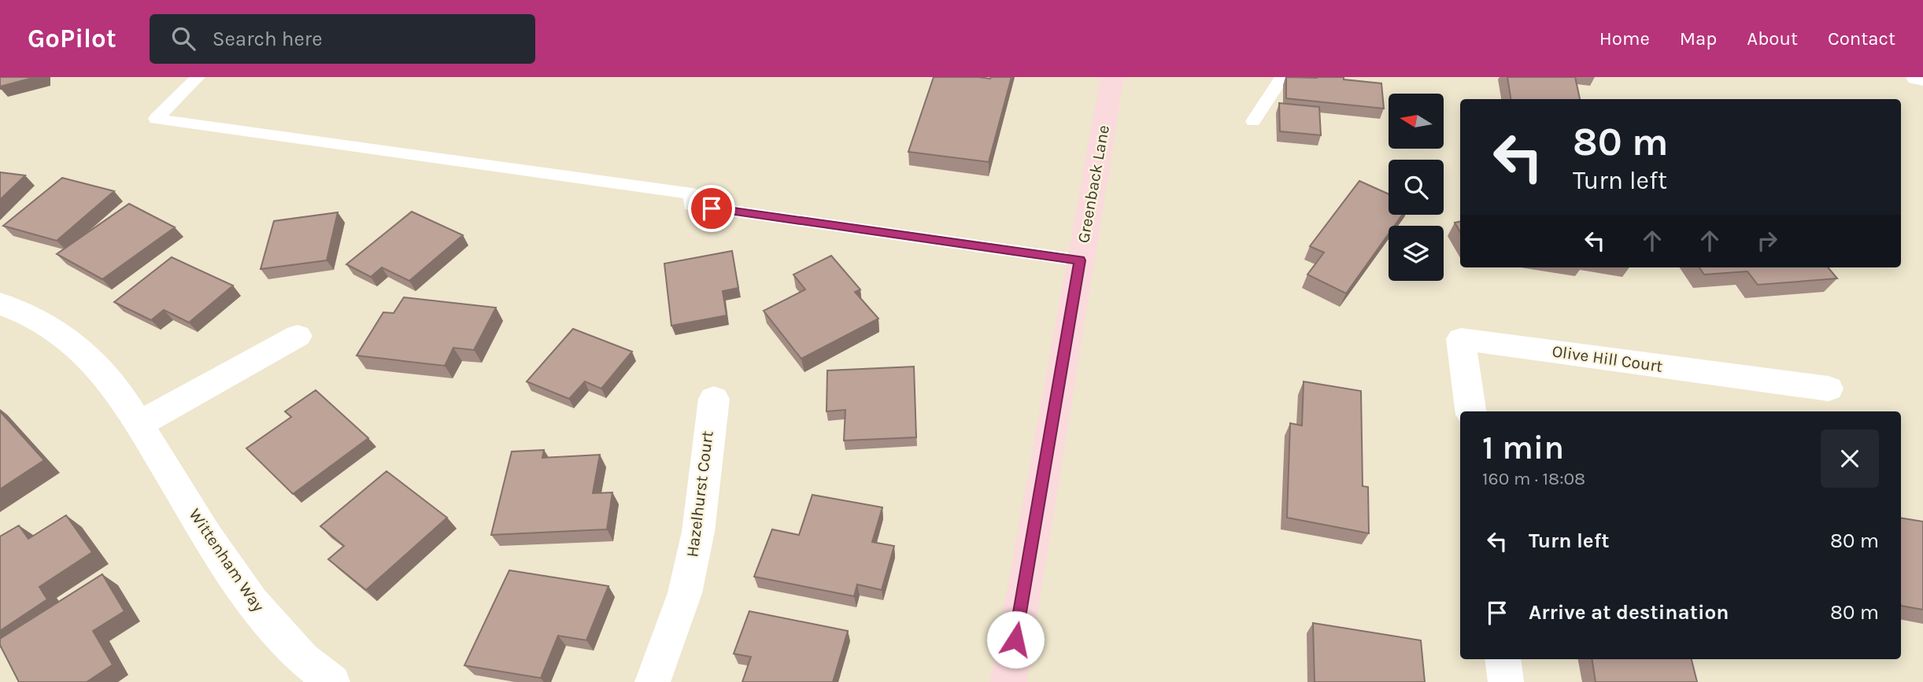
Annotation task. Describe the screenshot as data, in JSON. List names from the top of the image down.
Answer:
{
  "streets": {
    "main road": ["Greenback Lane"],
    "street": ["Olive Hill Court", "Hazelhurst Court", "Wittenham Way"]
  },
  "north": "left",
  "page": {
    "header": "GoPilot",
    "search": "Search here",
    "nav": [
      "Home",
      "Map",
      "About",
      "Contact"
    ],
    "turn": ["80 m", "Turn left"],
    "heading": ["1 min", "160 m · 18:08"],
    "list": [
      {
        "name": "Turn left",
        "value": "80 m"
      },
      {
        "name": "Arrive at destination",
        "value": "80 m"
      }
    ]
  }
}
